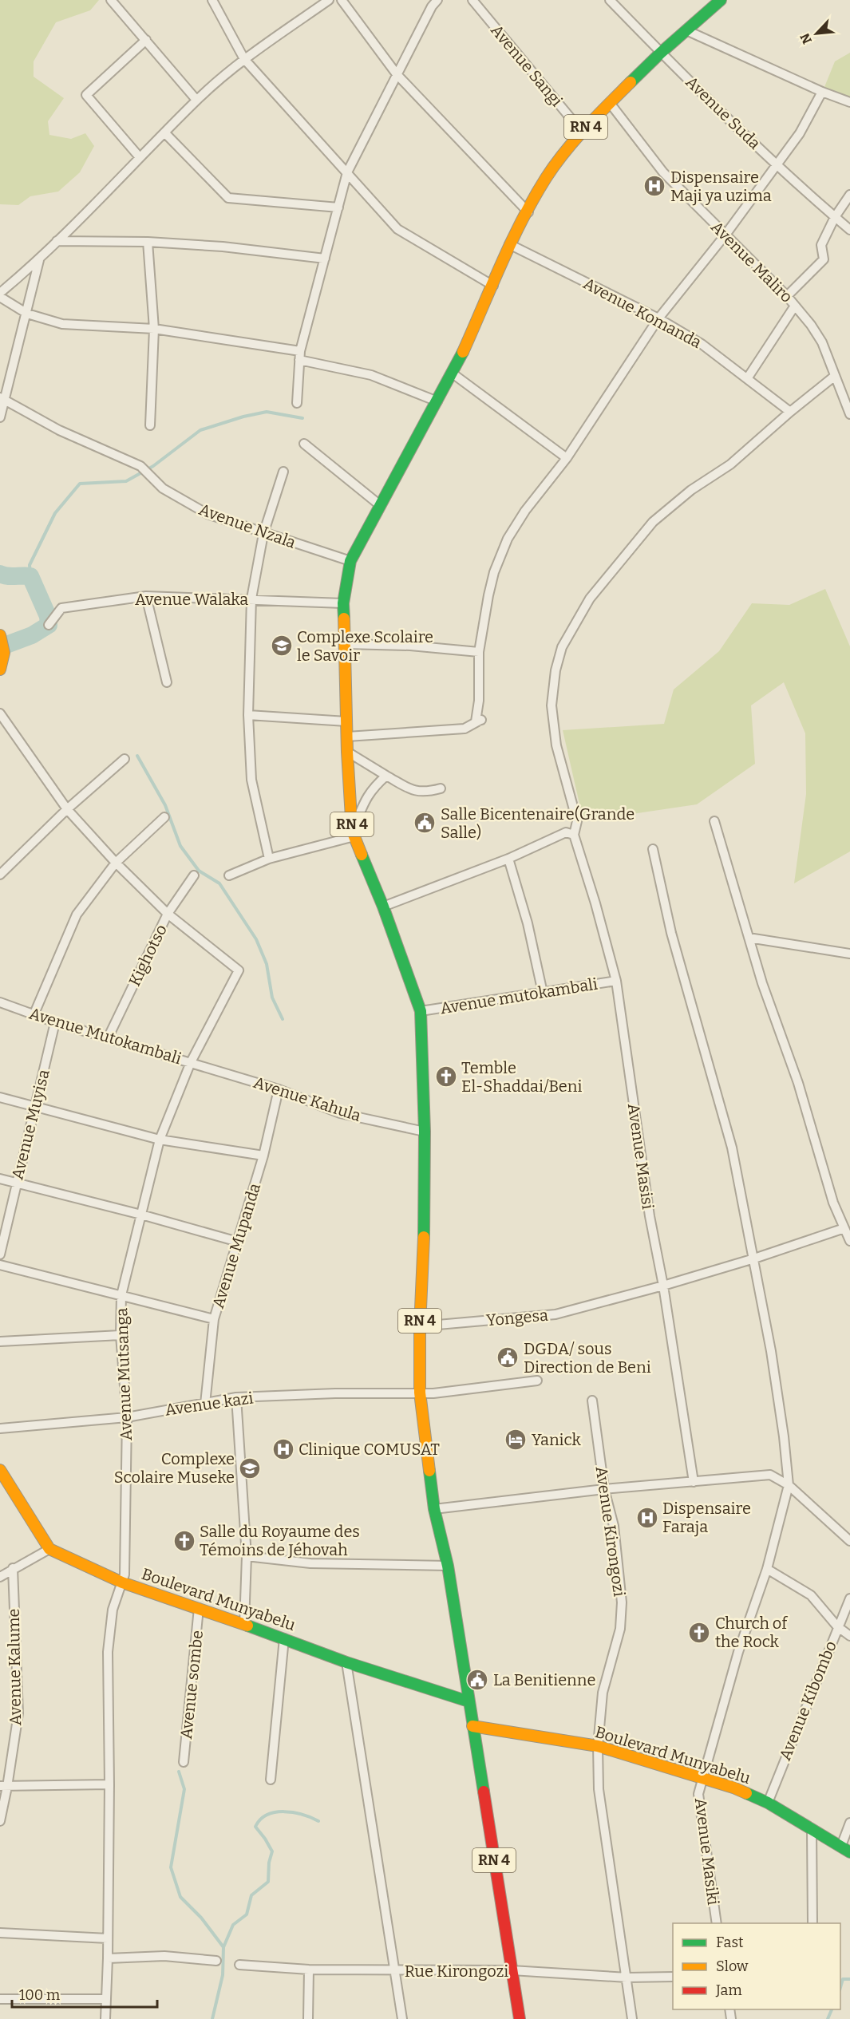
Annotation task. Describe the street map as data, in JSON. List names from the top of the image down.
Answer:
{
  "streets": {
    "main road": ["RN 4", "Boulevard Munyabelu"],
    "street": [
      "Avenue Sangi",
      "Avenue Suda",
      "Avenue Maliro",
      "Avenue Komanda",
      "Avenue Nzala",
      "Avenue Walaka",
      "Kighotso",
      "Avenue mutokambali",
      "Avenue Mutokambali",
      "Avenue Kahula",
      "Avenue Muyisa",
      "Avenue Masisi",
      "Avenue Mupanda",
      "Yongesa",
      "Avenue Mutsanga",
      "Avenue kazi",
      "Avenue Kirongozi",
      "Avenue Kalume",
      "Avenue sombe",
      "Avenue Kibombo",
      "Avenue Masiki",
      "Rue Kirongozi"
    ]
  },
  "crossings": [
    ["Avenue Sangi", "RN 4"],
    ["Avenue Suda", "RN 4"],
    ["RN 4", "Avenue Maliro"],
    ["RN 4", "Avenue Komanda"],
    ["RN 4", "Avenue Nzala"],
    ["RN 4", "Avenue Walaka"],
    ["RN 4", "Avenue mutokambali"],
    ["RN 4", "Avenue Kahula"],
    ["RN 4", "Yongesa"],
    ["RN 4", "Avenue kazi"],
    ["RN 4", "Boulevard Munyabelu"],
    ["RN 4", "Rue Kirongozi"],
    ["Avenue Maliro", "Avenue Masisi"],
    ["Avenue Komanda", "Avenue Masisi"],
    ["Kighotso", "Avenue Mutokambali"],
    ["Avenue mutokambali", "Avenue Masisi"],
    ["Avenue Mutokambali", "Avenue Kahula"],
    ["Avenue Mutokambali", "Avenue Muyisa"],
    ["Avenue Mutokambali", "Avenue Mutsanga"],
    ["Avenue Kahula", "Avenue Mupanda"],
    ["Avenue Kahula", "Avenue Mutsanga"],
    ["Avenue Masisi", "Yongesa"],
    ["Avenue Mupanda", "Avenue kazi"],
    ["Avenue Mutsanga", "Avenue kazi"],
    ["Avenue Mutsanga", "Boulevard Munyabelu"],
    ["Avenue Kirongozi", "Boulevard Munyabelu"],
    ["Avenue Kirongozi", "Rue Kirongozi"],
    ["Boulevard Munyabelu", "Avenue sombe"],
    ["Boulevard Munyabelu", "Avenue Kibombo"],
    ["Boulevard Munyabelu", "Avenue Masiki"]
  ],
  "places": {
    "hospital": ["Dispensaire Maji ya uzima", "Clinique COMUSAT", "Dispensaire Faraja"],
    "school or university": ["Complexe Scolaire le Savoir", "Complexe Scolaire Museke"],
    "public building": ["Salle Bicentenaire(Grande Salle)", "DGDA/ sous Direction de Beni", "La Benitienne"],
    "church": ["Temble El-Shaddai/Beni", "Salle du Royaume des Témoins de Jéhovah", "Church of the Rock"],
    "hotel": ["Yanick"]
  },
  "legend": ["Fast", "Slow", "Jam"],
  "scale_bar": "100 m",
  "north": "bottom left"
}
